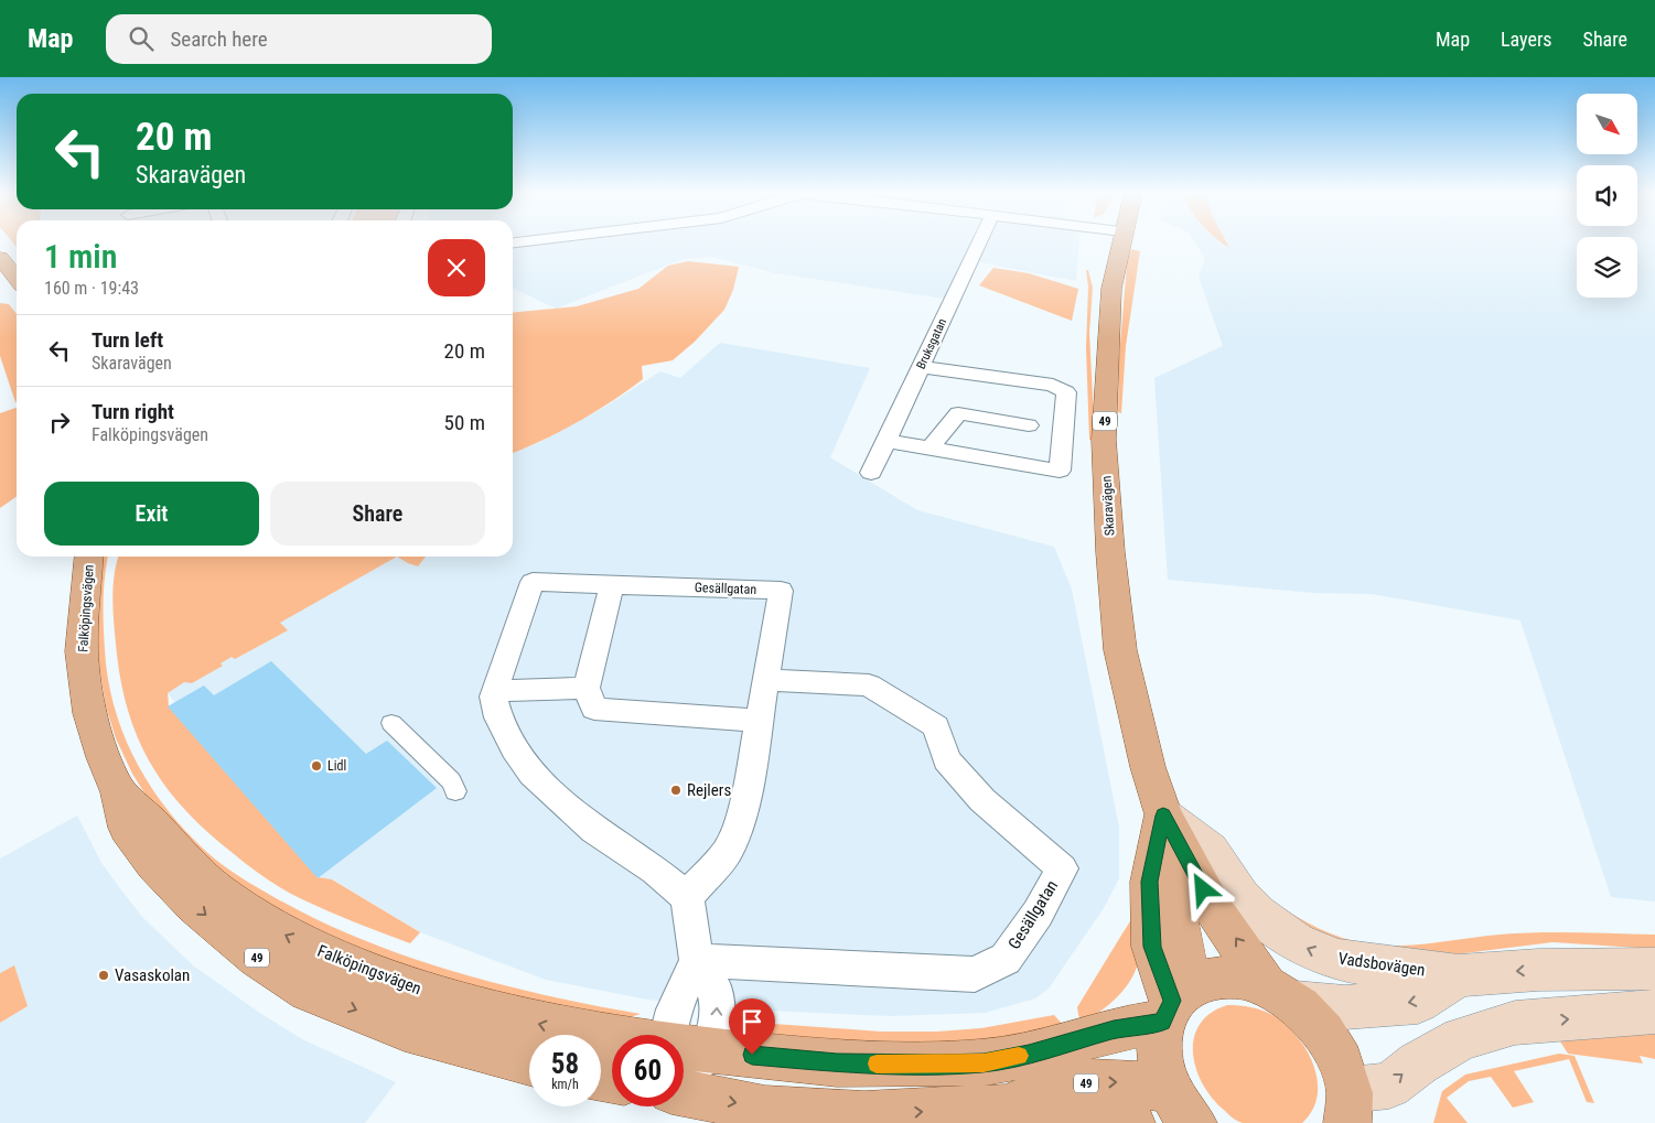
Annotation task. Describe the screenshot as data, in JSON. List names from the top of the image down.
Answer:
{
  "streets": {
    "main road": [
      "49",
      "Skaravägen",
      "Falköpingsvägen",
      "Vadsbovägen"
    ],
    "street": ["Bruksgatan", "Gesällgatan"]
  },
  "crossings": [
    ["49", "Skaravägen"],
    ["49", "Falköpingsvägen"],
    ["49", "Vadsbovägen"],
    ["Skaravägen", "Falköpingsvägen"],
    ["Skaravägen", "Vadsbovägen"]
  ],
  "one_way": ["Vadsbovägen"],
  "places": ["Lidl", "Rejlers", "Vasaskolan"],
  "north": "bottom right",
  "page": {
    "header": "Map",
    "search": "Search here",
    "nav": ["Map", "Layers", "Share"],
    "turn": ["20 m", "Skaravägen"],
    "heading": ["1 min", "160 m · 19:43"],
    "list": [
      {
        "name": "Turn left",
        "note": "Skaravägen",
        "value": "20 m"
      },
      {
        "name": "Turn right",
        "note": "Falköpingsvägen",
        "value": "50 m"
      }
    ],
    "buttons": ["Exit", "Share"],
    "speed": "58 km/h",
    "limit": "60"
  }
}
